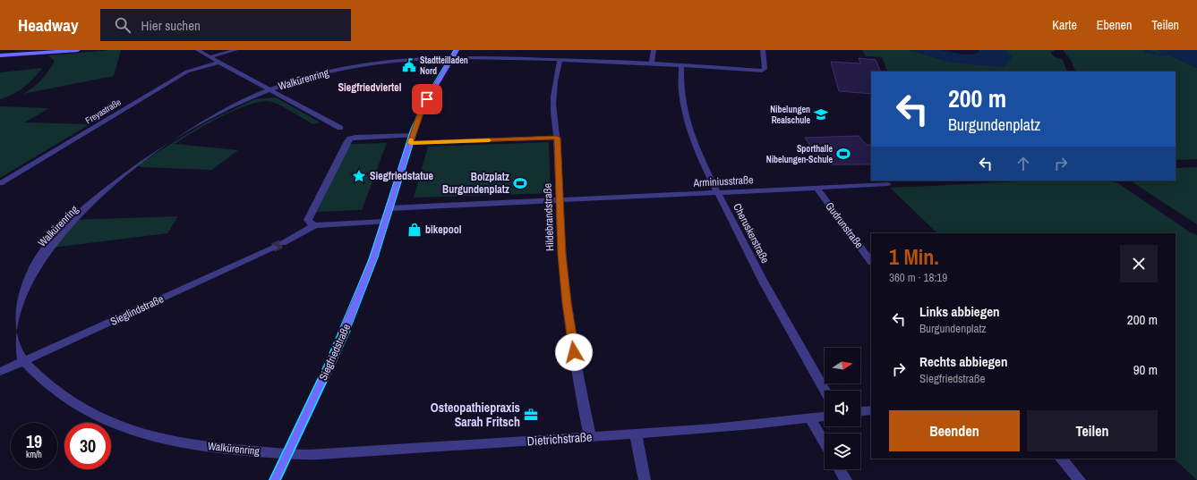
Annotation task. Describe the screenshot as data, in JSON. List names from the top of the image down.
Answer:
{
  "streets": {
    "street": [
      "Walkürenring",
      "Freyastraße",
      "Arminiusstraße",
      "Hildebrandstraße",
      "Gudrunstraße",
      "Cheruskerstraße",
      "Sieglindstraße",
      "Siegfriedstraße",
      "Dietrichstraße"
    ]
  },
  "crossings": [
    ["Walkürenring", "Hildebrandstraße"],
    ["Walkürenring", "Cheruskerstraße"],
    ["Walkürenring", "Sieglindstraße"],
    ["Walkürenring", "Siegfriedstraße"],
    ["Walkürenring", "Dietrichstraße"],
    ["Arminiusstraße", "Hildebrandstraße"],
    ["Arminiusstraße", "Gudrunstraße"],
    ["Arminiusstraße", "Cheruskerstraße"],
    ["Arminiusstraße", "Siegfriedstraße"],
    ["Hildebrandstraße", "Dietrichstraße"],
    ["Siegfriedstraße", "Dietrichstraße"]
  ],
  "districts": ["Siegfriedviertel"],
  "places": {
    "public building": ["Stadtteilladen Nord"],
    "school or university": ["Nibelungen Realschule"],
    "sports": ["Sporthalle Nibelungen-Schule", "Bolzplatz Burgundenplatz"],
    "place": ["Siegfriedstatue"],
    "shop": ["bikepool"],
    "office": ["Osteopathiepraxis Sarah Fritsch"]
  },
  "north": "right",
  "page": {
    "header": "Headway",
    "search": "Hier suchen",
    "nav": ["Karte", "Ebenen", "Teilen"],
    "turn": ["200 m", "Burgundenplatz"],
    "heading": ["1 Min.", "360 m · 18:19"],
    "list": [
      {
        "name": "Links abbiegen",
        "note": "Burgundenplatz",
        "value": "200 m"
      },
      {
        "name": "Rechts abbiegen",
        "note": "Siegfriedstraße",
        "value": "90 m"
      }
    ],
    "buttons": ["Beenden", "Teilen"],
    "speed": "19 km/h",
    "limit": "30"
  }
}
